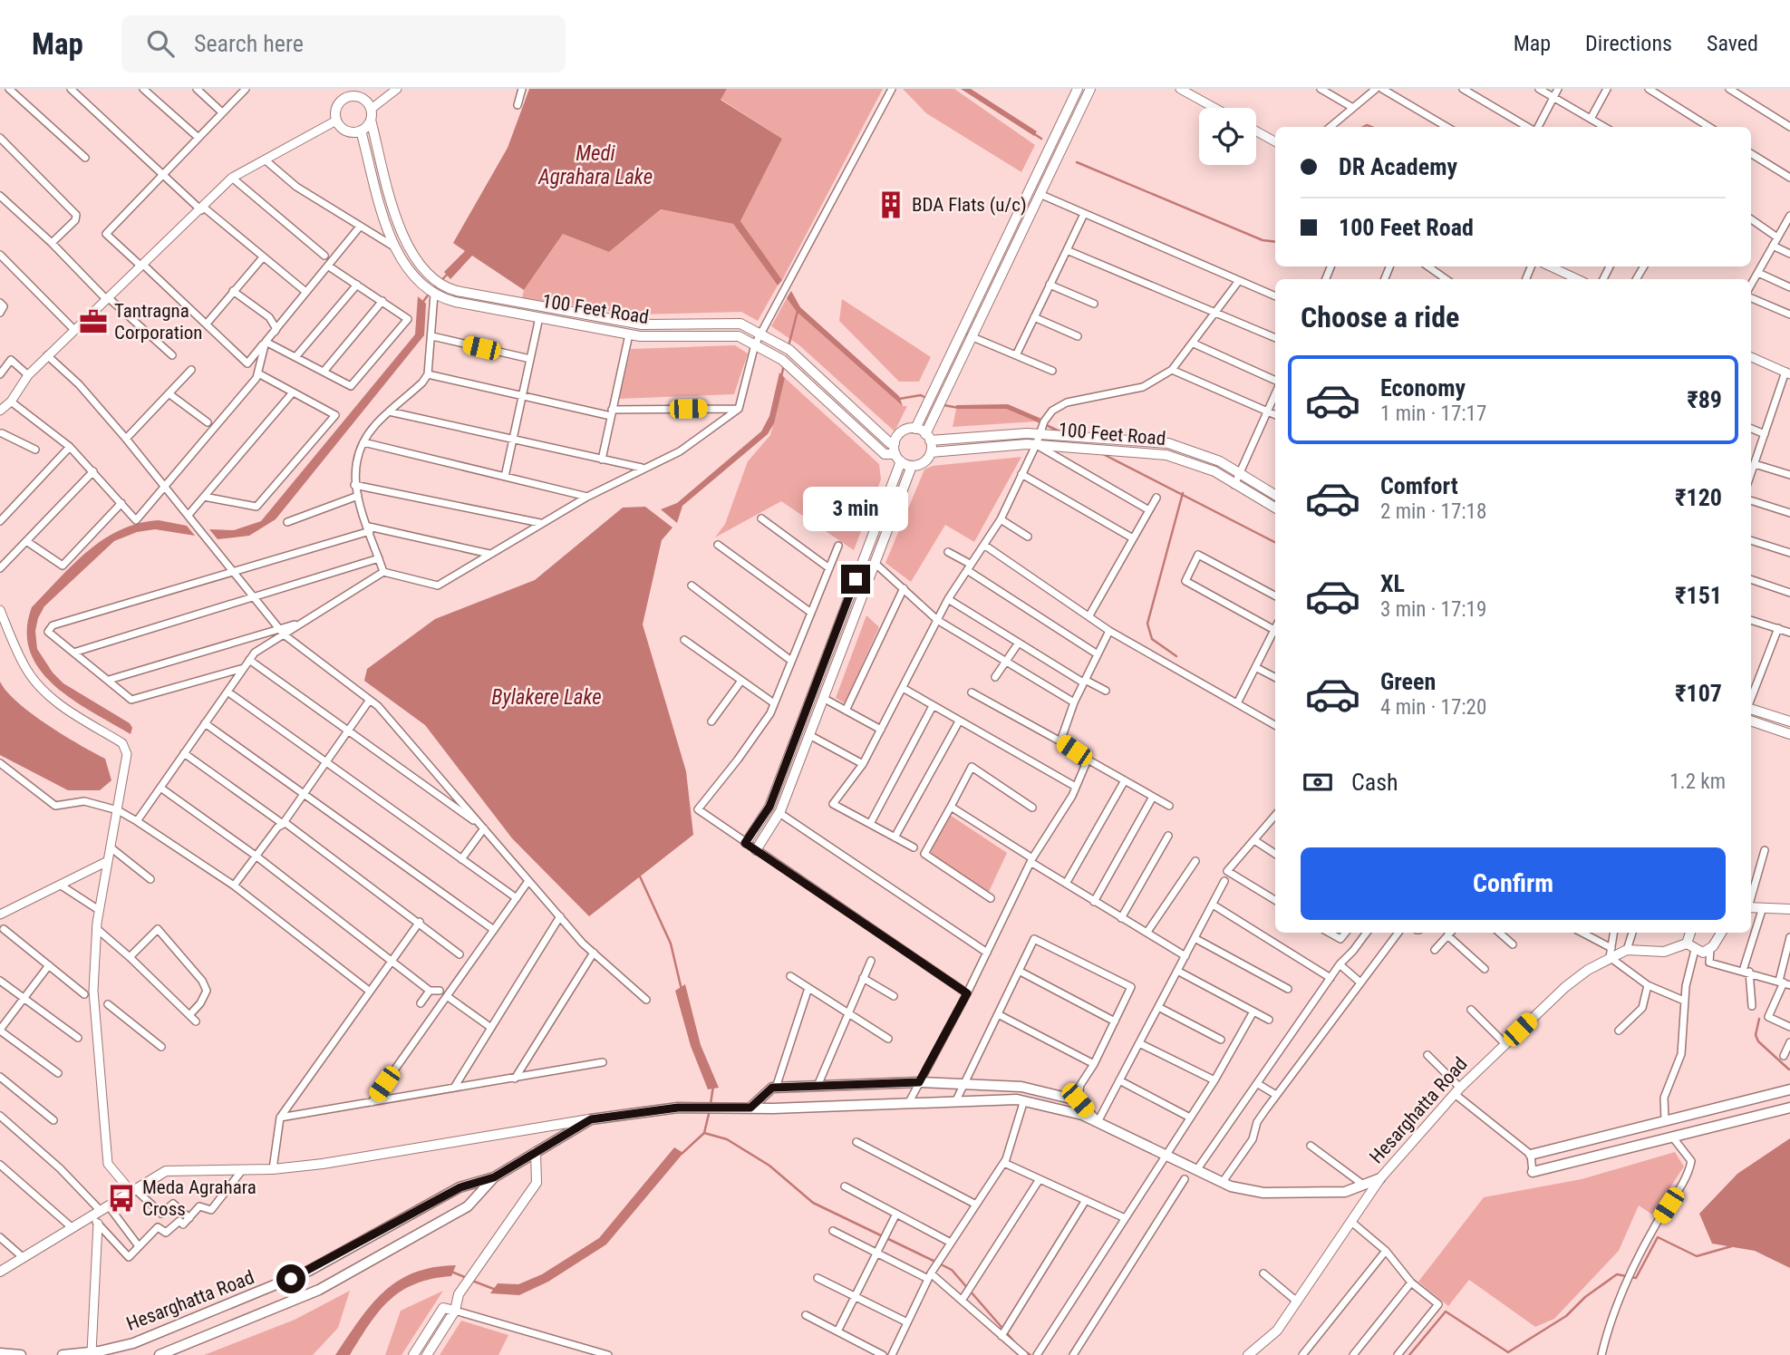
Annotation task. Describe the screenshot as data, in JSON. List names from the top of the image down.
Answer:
{
  "streets": {
    "main road": ["100 Feet Road", "Hesarghatta Road"]
  },
  "water": ["Medi Agrahara Lake", "Bylakere Lake"],
  "places": {
    "building": ["BDA Flats (u/c)"],
    "office": ["Tantragna Corporation"],
    "bus stop": ["Meda Agrahara Cross"]
  },
  "page": {
    "header": "Map",
    "search": "Search here",
    "nav": ["Map", "Directions", "Saved"],
    "banner": ["DR Academy", "100 Feet Road"],
    "heading": "Choose a ride",
    "list": [
      {
        "name": "Economy",
        "note": "1 min · 17:17",
        "value": "₹89"
      },
      {
        "name": "Comfort",
        "note": "2 min · 17:18",
        "value": "₹120"
      },
      {
        "name": "XL",
        "note": "3 min · 17:19",
        "value": "₹151"
      },
      {
        "name": "Green",
        "note": "4 min · 17:20",
        "value": "₹107"
      }
    ],
    "bubble": "3 min",
    "pay": ["Cash", "1.2 km"],
    "buttons": "Confirm"
  }
}
